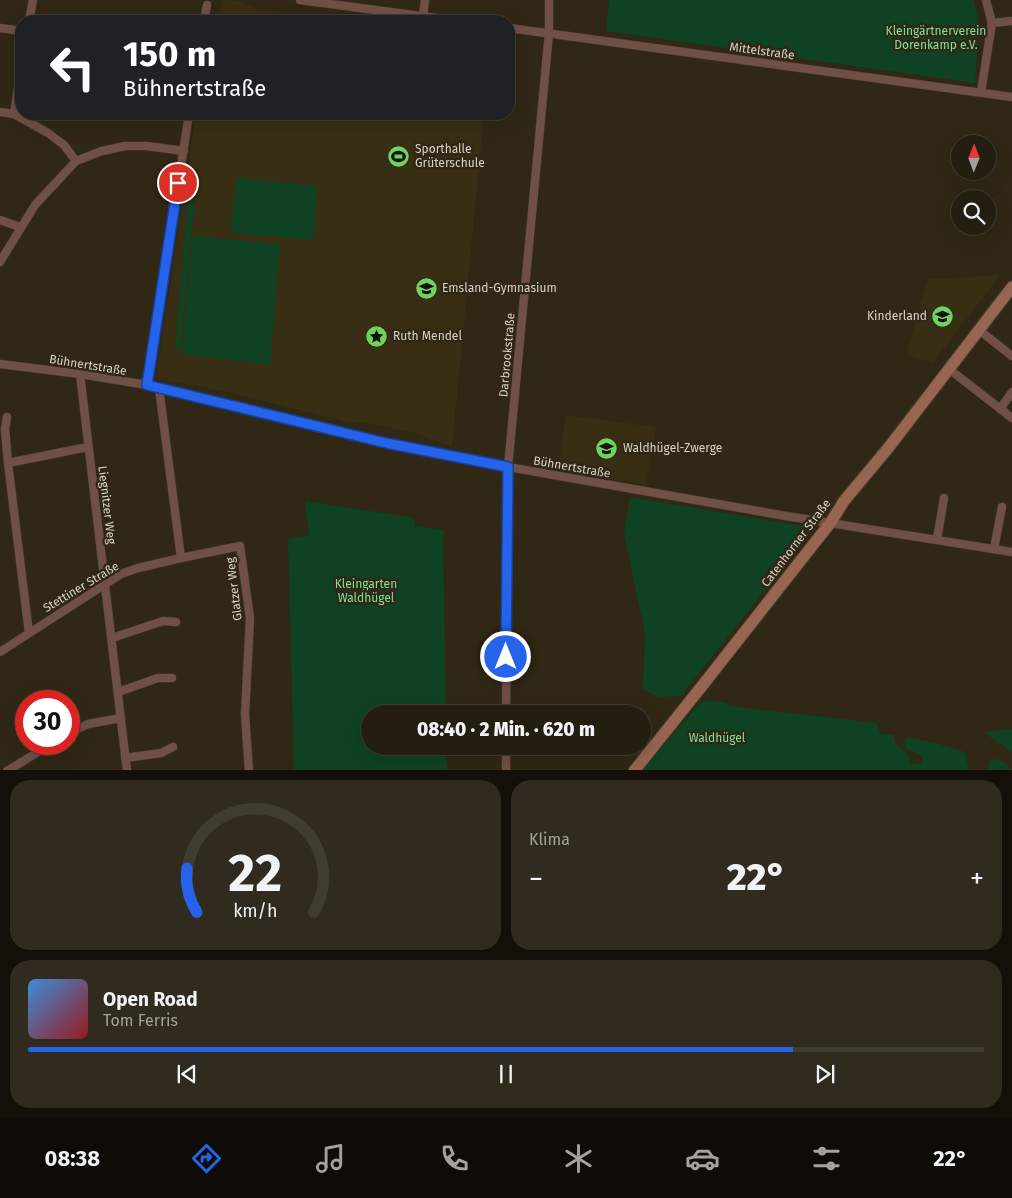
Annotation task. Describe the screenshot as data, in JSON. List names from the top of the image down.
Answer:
{
  "streets": {
    "street": [
      "Mittelstraße",
      "Darbrookstraße",
      "Bühnertstraße",
      "Liegnitzer Weg",
      "Catenhorner Straße",
      "Stettiner Straße",
      "Glatzer Weg"
    ]
  },
  "crossings": [
    ["Mittelstraße", "Darbrookstraße"],
    ["Darbrookstraße", "Bühnertstraße"],
    ["Bühnertstraße", "Liegnitzer Weg"],
    ["Bühnertstraße", "Catenhorner Straße"],
    ["Liegnitzer Weg", "Stettiner Straße"],
    ["Stettiner Straße", "Glatzer Weg"]
  ],
  "parks": ["Kleingärtnerverein Dorenkamp e.V.", "Kleingarten Waldhügel", "Waldhügel"],
  "places": {
    "sports": ["Sporthalle Grüterschule"],
    "school or university": ["Emsland-Gymnasium", "Kinderland", "Waldhügel-Zwerge"],
    "place": ["Ruth Mendel"]
  },
  "north": "top",
  "page": {
    "turn": ["150 m", "Bühnertstraße"],
    "limit": "30",
    "trip": "08:40 · 2 Min. · 620 m",
    "tile": "Klima",
    "heat": ["−", "22°", "+"],
    "song": ["Open Road", "Tom Ferris"],
    "tabs": ["08:38", "22°"],
    "gauge": ["22", "km/h"]
  }
}
